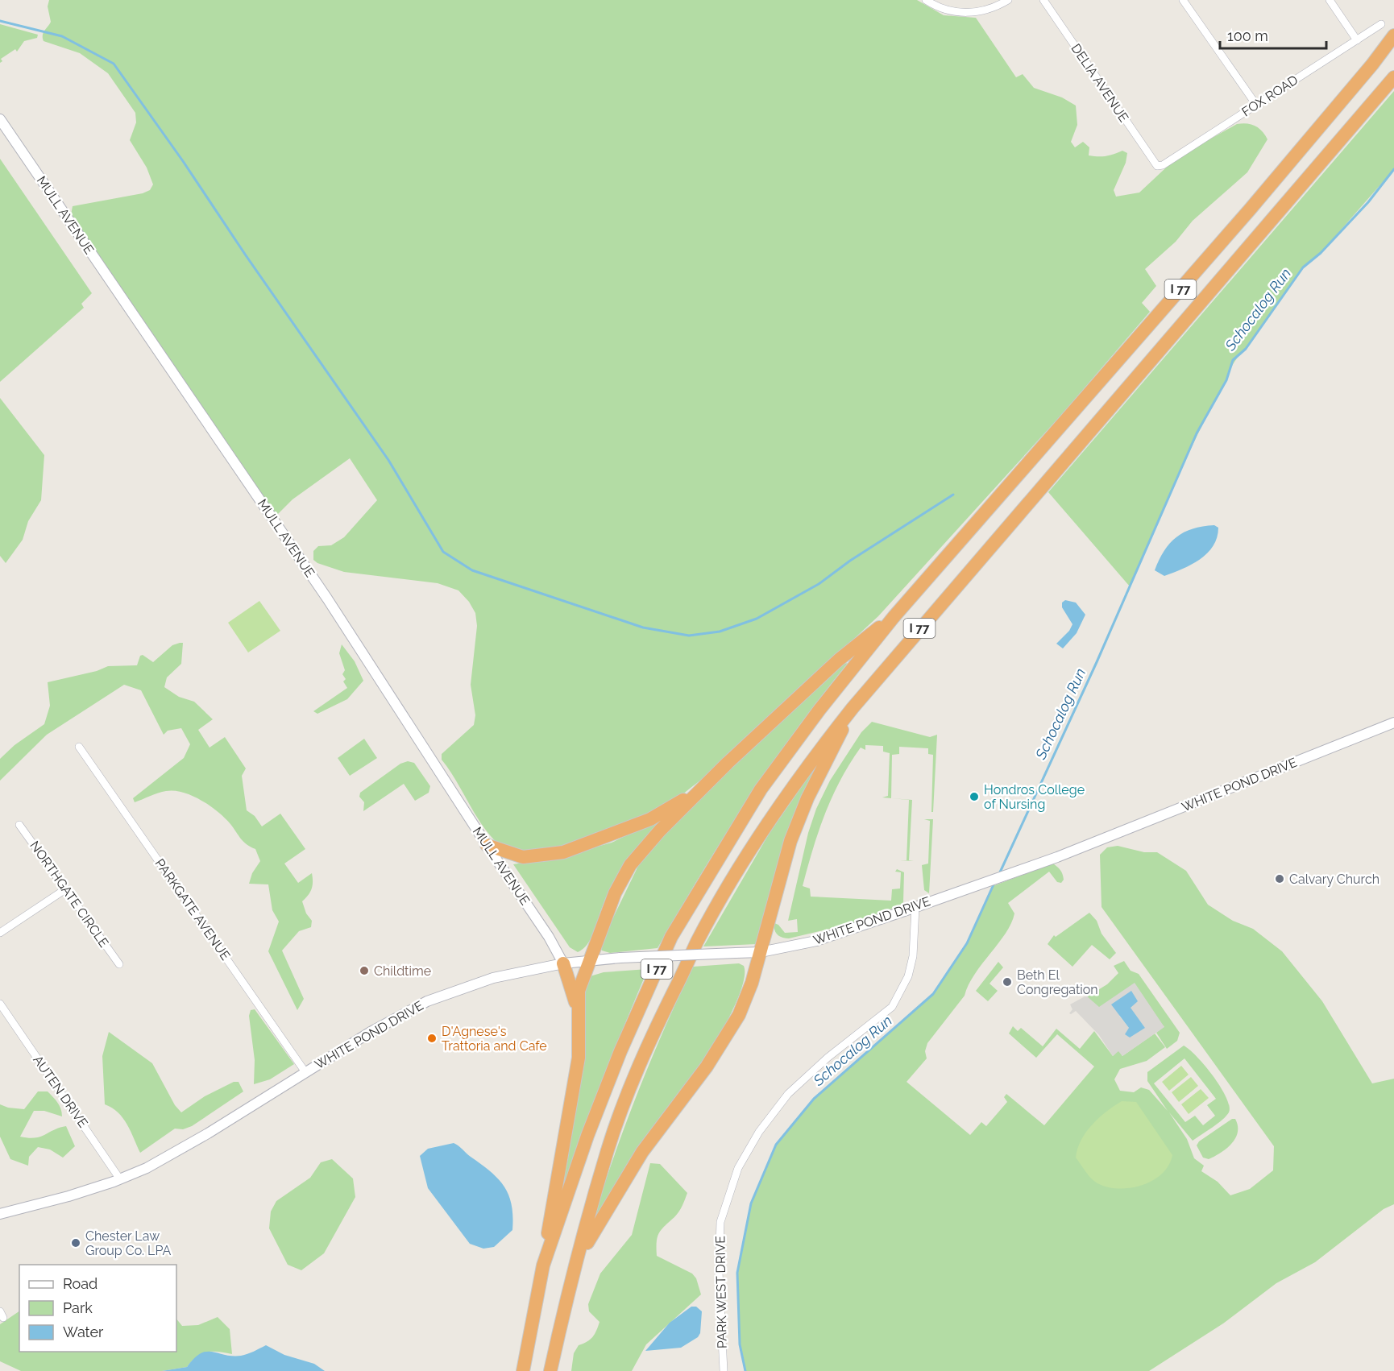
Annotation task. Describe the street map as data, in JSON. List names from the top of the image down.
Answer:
{
  "streets": {
    "highway": ["I 77"],
    "street": [
      "DELIA AVENUE",
      "FOX ROAD",
      "MULL AVENUE",
      "WHITE POND DRIVE",
      "NORTHGATE CIRCLE",
      "PARKGATE AVENUE",
      "AUTEN DRIVE",
      "PARK WEST DRIVE"
    ]
  },
  "crossings": [
    ["DELIA AVENUE", "FOX ROAD"],
    ["MULL AVENUE", "WHITE POND DRIVE"],
    ["WHITE POND DRIVE", "PARKGATE AVENUE"],
    ["WHITE POND DRIVE", "AUTEN DRIVE"],
    ["WHITE POND DRIVE", "PARK WEST DRIVE"]
  ],
  "water": ["Schocalog Run"],
  "places": [
    "Hondros College of Nursing",
    "Calvary Church",
    "Childtime",
    "Beth El Congregation",
    "D'Agnese's Trattoria and Cafe",
    "Chester Law Group Co. LPA"
  ],
  "legend": ["Road", "Park", "Water"],
  "scale_bar": "100 m"
}
